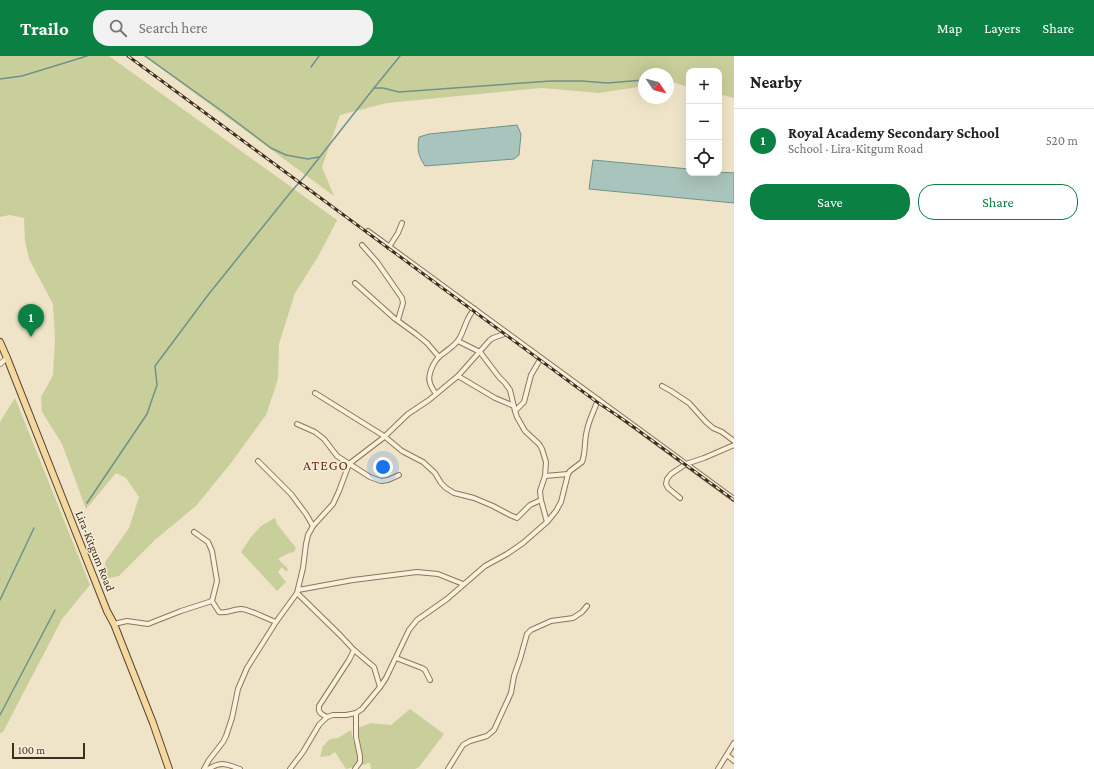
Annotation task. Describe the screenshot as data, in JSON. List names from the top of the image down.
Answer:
{
  "streets": {
    "main road": ["Lira-Kitgum Road"]
  },
  "districts": ["ATEGO"],
  "scale_bar": "100 m",
  "north": "bottom right",
  "page": {
    "header": "Trailo",
    "search": "Search here",
    "nav": ["Map", "Layers", "Share"],
    "heading": "Nearby",
    "map_buttons": ["+", "−"],
    "list": [
      {
        "mark": "1",
        "name": "Royal Academy Secondary School",
        "note": "School · Lira-Kitgum Road",
        "value": "520 m"
      }
    ],
    "buttons": ["Save", "Share"],
    "pins": "1",
    "scale": "100 m"
  }
}
